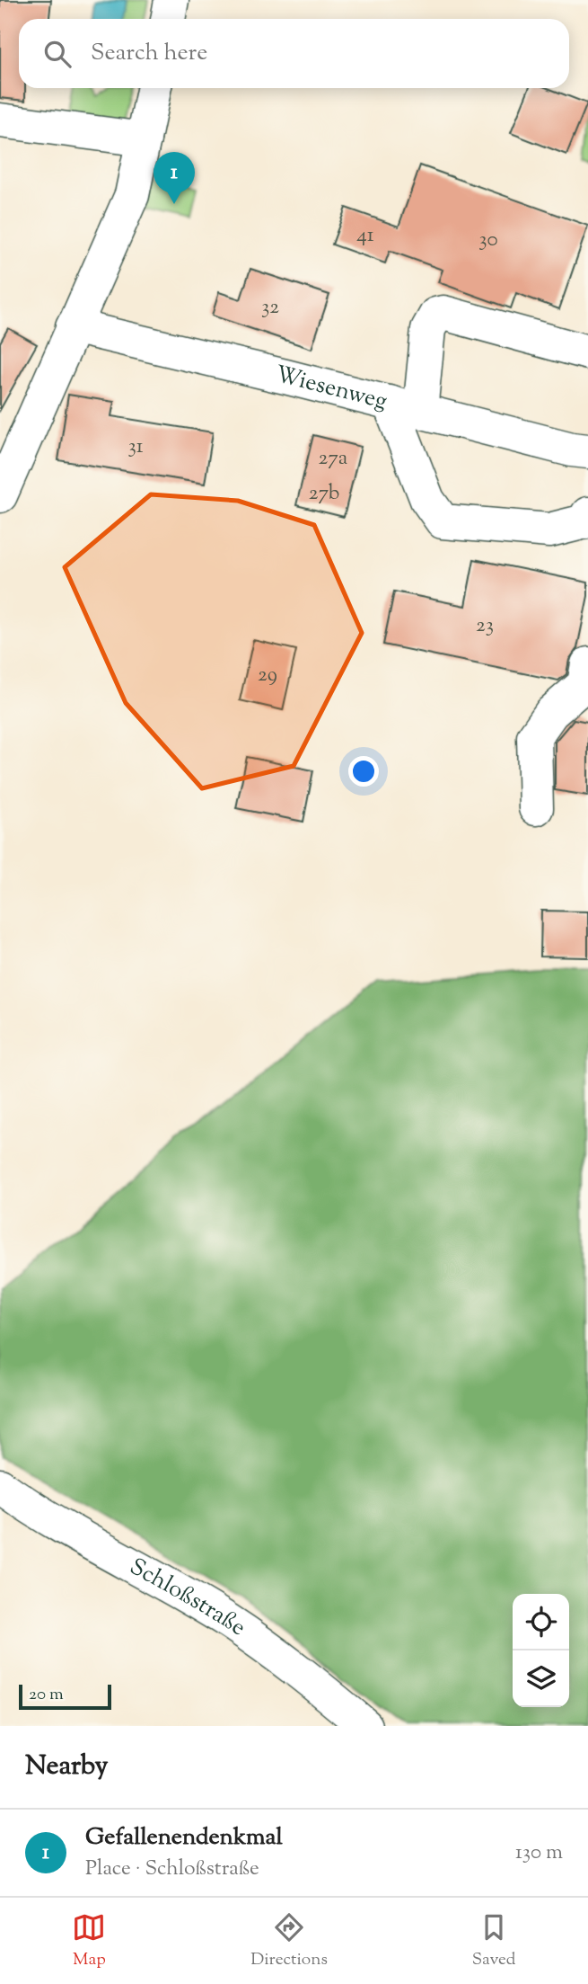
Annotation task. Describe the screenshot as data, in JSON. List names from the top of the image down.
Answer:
{
  "streets": {
    "street": ["Wiesenweg", "Schloßstraße"]
  },
  "house_numbers": [
    "41",
    "30",
    "32",
    "31",
    "27a",
    "27b",
    "23",
    "29"
  ],
  "scale_bar": "20 m",
  "page": {
    "search": "Search here",
    "pins": "1",
    "scale": "20 m",
    "heading": "Nearby",
    "list": [
      {
        "mark": "1",
        "name": "Gefallenendenkmal",
        "note": "Place · Schloßstraße",
        "value": "130 m"
      }
    ],
    "nav": ["Map", "Directions", "Saved"]
  }
}
